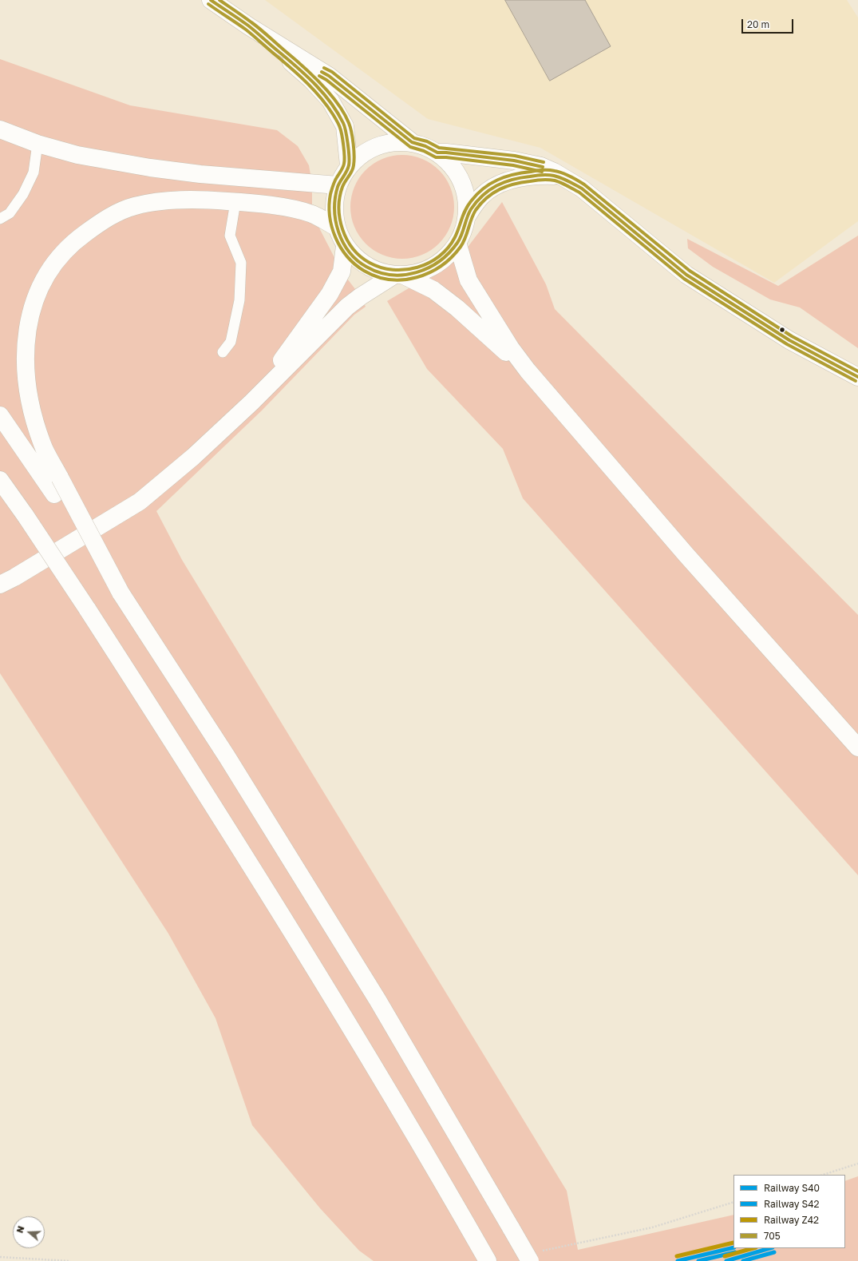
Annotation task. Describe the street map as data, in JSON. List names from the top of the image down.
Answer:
{
  "lines": [
    "transit line 705",
    "rail line Z42",
    "rail line S40",
    "rail line S42"
  ],
  "legend": [
    "Railway S40",
    "Railway S42",
    "Railway Z42",
    "705"
  ],
  "scale_bar": "20 m",
  "north": "left"
}
